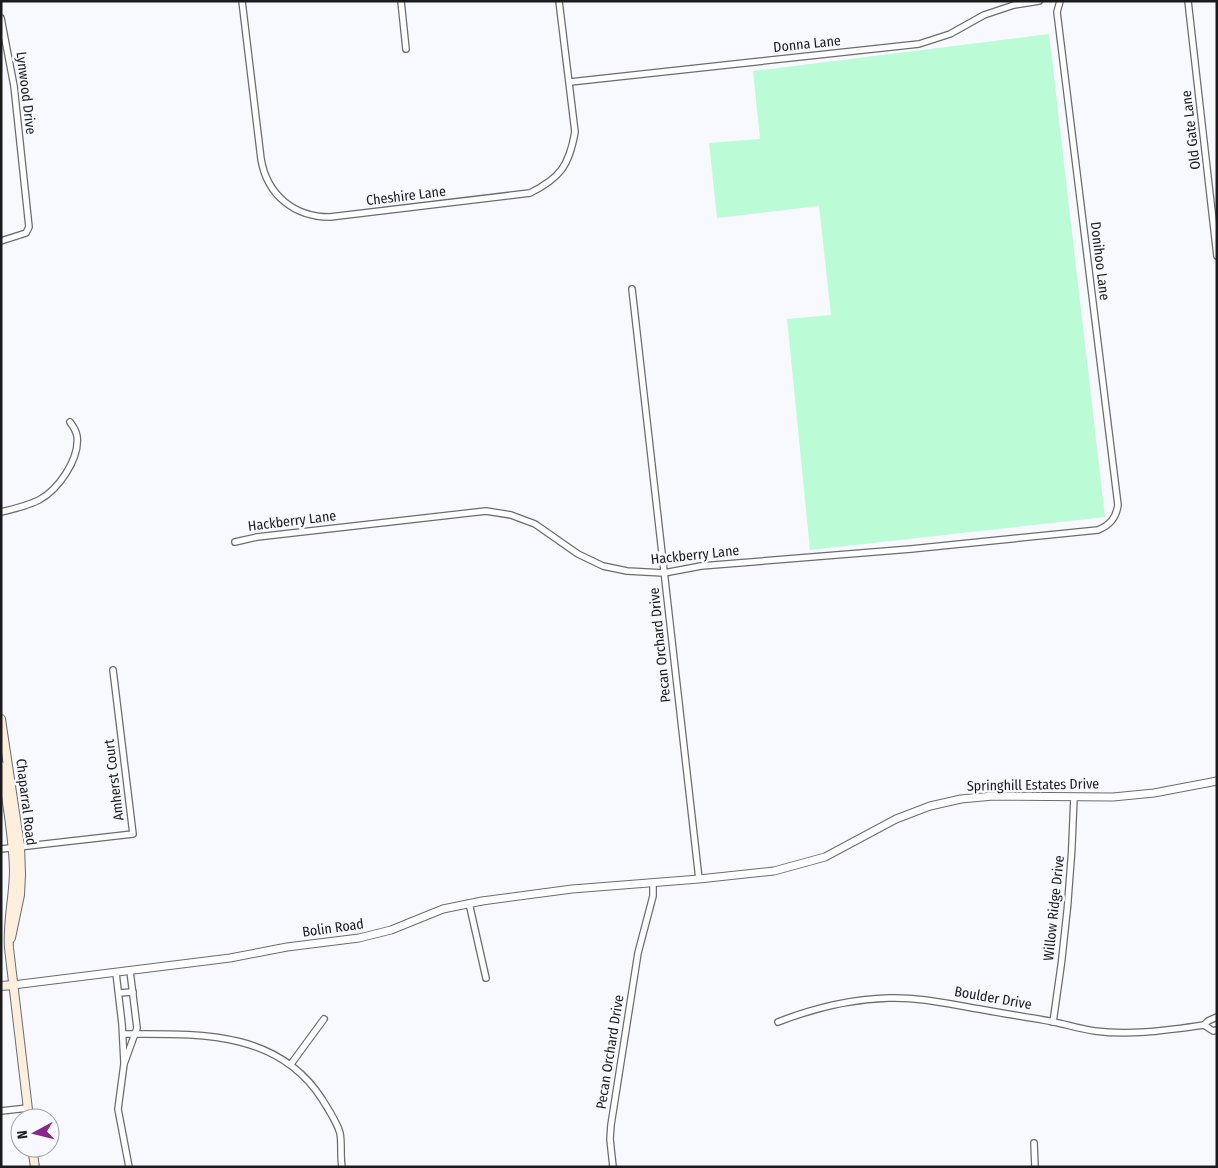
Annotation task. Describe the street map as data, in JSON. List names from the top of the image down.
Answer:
{
  "streets": {
    "main road": ["Chaparral Road"],
    "street": [
      "Donna Lane",
      "Lynwood Drive",
      "Old Gate Lane",
      "Cheshire Lane",
      "Donihoo Lane",
      "Hackberry Lane",
      "Pecan Orchard Drive",
      "Amherst Court",
      "Springhill Estates Drive",
      "Willow Ridge Drive",
      "Bolin Road",
      "Boulder Drive"
    ]
  },
  "crossings": [
    ["Donna Lane", "Cheshire Lane"],
    ["Donihoo Lane", "Hackberry Lane"],
    ["Hackberry Lane", "Pecan Orchard Drive"],
    ["Pecan Orchard Drive", "Springhill Estates Drive"],
    ["Pecan Orchard Drive", "Bolin Road"],
    ["Amherst Court", "Chaparral Road"],
    ["Springhill Estates Drive", "Willow Ridge Drive"],
    ["Springhill Estates Drive", "Bolin Road"],
    ["Chaparral Road", "Bolin Road"],
    ["Willow Ridge Drive", "Boulder Drive"]
  ],
  "north": "left"
}
